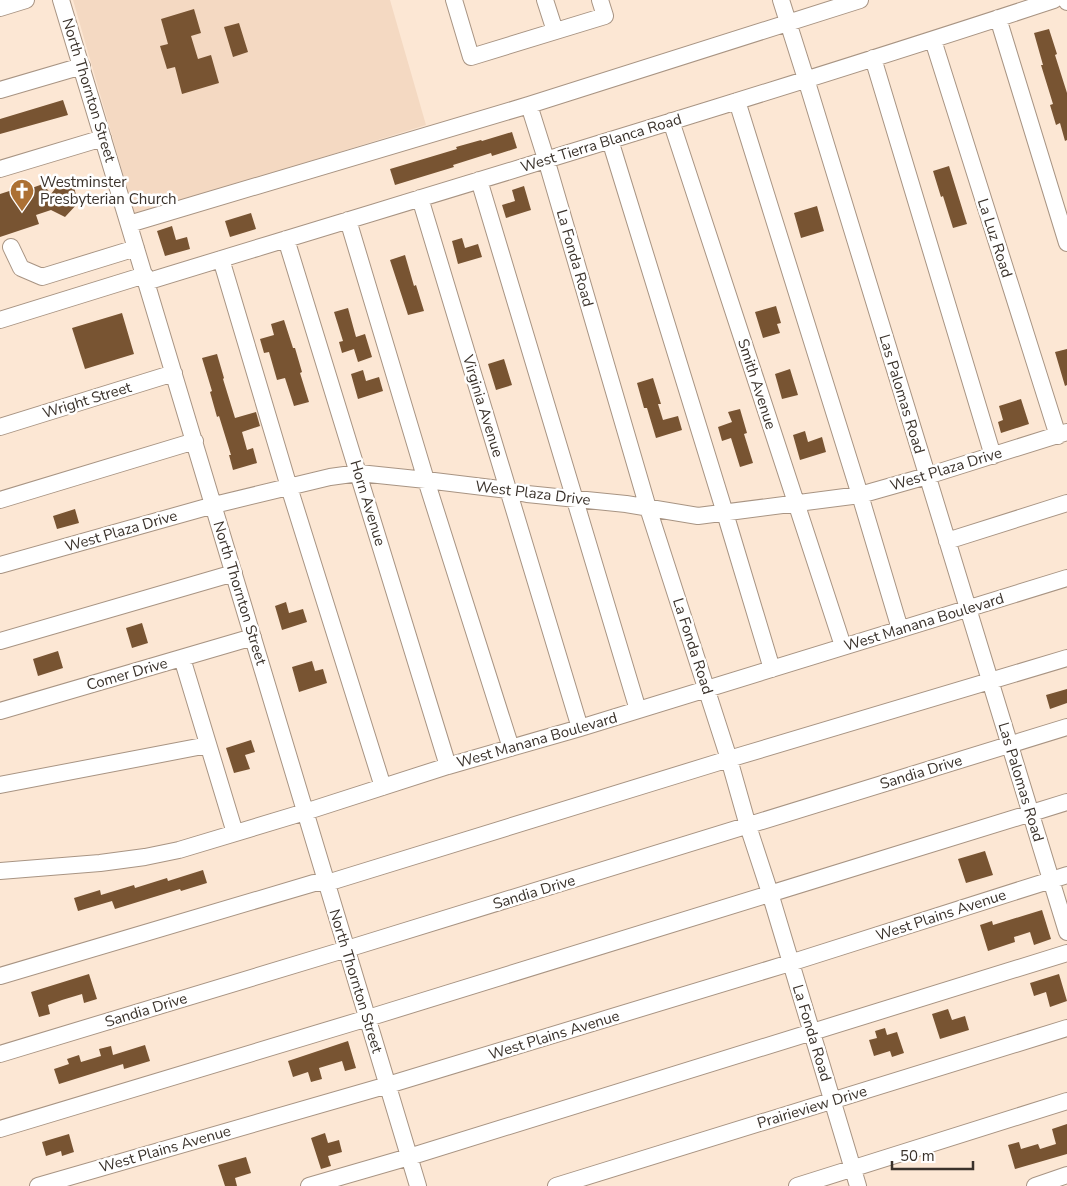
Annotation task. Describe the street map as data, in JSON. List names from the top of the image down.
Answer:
{
  "streets": {
    "street": [
      "North Thornton Street",
      "West Tierra Blanca Road",
      "La Luz Road",
      "La Fonda Road",
      "Smith Avenue",
      "Las Palomas Road",
      "Wright Street",
      "Virginia Avenue",
      "West Plaza Drive",
      "Horn Avenue",
      "West Manana Boulevard",
      "Comer Drive",
      "Sandia Drive",
      "West Plains Avenue",
      "Prairieview Drive"
    ]
  },
  "crossings": [
    ["North Thornton Street", "West Tierra Blanca Road"],
    ["North Thornton Street", "Wright Street"],
    ["North Thornton Street", "West Plaza Drive"],
    ["North Thornton Street", "West Manana Boulevard"],
    ["North Thornton Street", "Comer Drive"],
    ["North Thornton Street", "Sandia Drive"],
    ["North Thornton Street", "West Plains Avenue"],
    ["West Tierra Blanca Road", "La Luz Road"],
    ["West Tierra Blanca Road", "La Fonda Road"],
    ["West Tierra Blanca Road", "Smith Avenue"],
    ["West Tierra Blanca Road", "Las Palomas Road"],
    ["West Tierra Blanca Road", "Virginia Avenue"],
    ["West Tierra Blanca Road", "Horn Avenue"],
    ["La Luz Road", "West Plaza Drive"],
    ["La Fonda Road", "West Plaza Drive"],
    ["La Fonda Road", "West Manana Boulevard"],
    ["La Fonda Road", "Sandia Drive"],
    ["La Fonda Road", "West Plains Avenue"],
    ["La Fonda Road", "Prairieview Drive"],
    ["Smith Avenue", "West Plaza Drive"],
    ["Smith Avenue", "West Manana Boulevard"],
    ["Las Palomas Road", "West Plaza Drive"],
    ["Las Palomas Road", "West Manana Boulevard"],
    ["Las Palomas Road", "Sandia Drive"],
    ["Las Palomas Road", "West Plains Avenue"],
    ["Virginia Avenue", "West Plaza Drive"],
    ["Virginia Avenue", "West Manana Boulevard"],
    ["West Plaza Drive", "Horn Avenue"],
    ["Horn Avenue", "West Manana Boulevard"]
  ],
  "places": {
    "church": ["Westminster Presbyterian Church"]
  },
  "scale_bar": "50 m"
}
